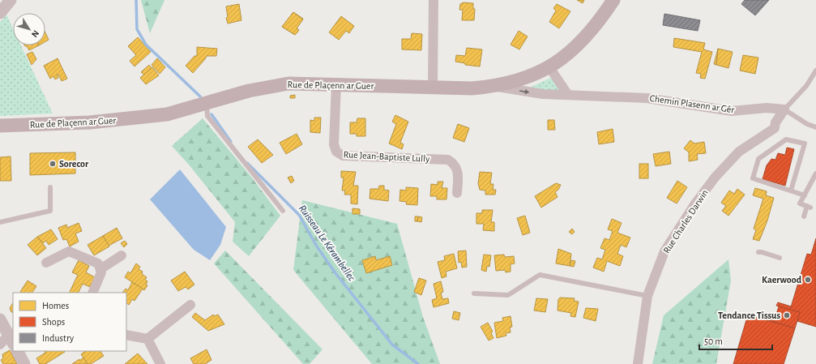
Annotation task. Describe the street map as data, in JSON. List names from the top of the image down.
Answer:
{
  "streets": {
    "main road": ["Rue de Plaçenn ar Guer"],
    "street": ["Chemin Plasenn ar Gêr", "Rue Jean-Baptiste Lully", "Rue Charles Darwin"]
  },
  "crossings": [
    ["Rue de Plaçenn ar Guer", "Chemin Plasenn ar Gêr"],
    ["Rue de Plaçenn ar Guer", "Rue Jean-Baptiste Lully"],
    ["Chemin Plasenn ar Gêr", "Rue Charles Darwin"]
  ],
  "water": ["Ruisseau Le Kérambellec"],
  "places": ["Sorecor", "Kaerwood", "Tendance Tissus"],
  "legend": ["Homes", "Shops", "Industry"],
  "scale_bar": "50 m",
  "north": "bottom right"
}
